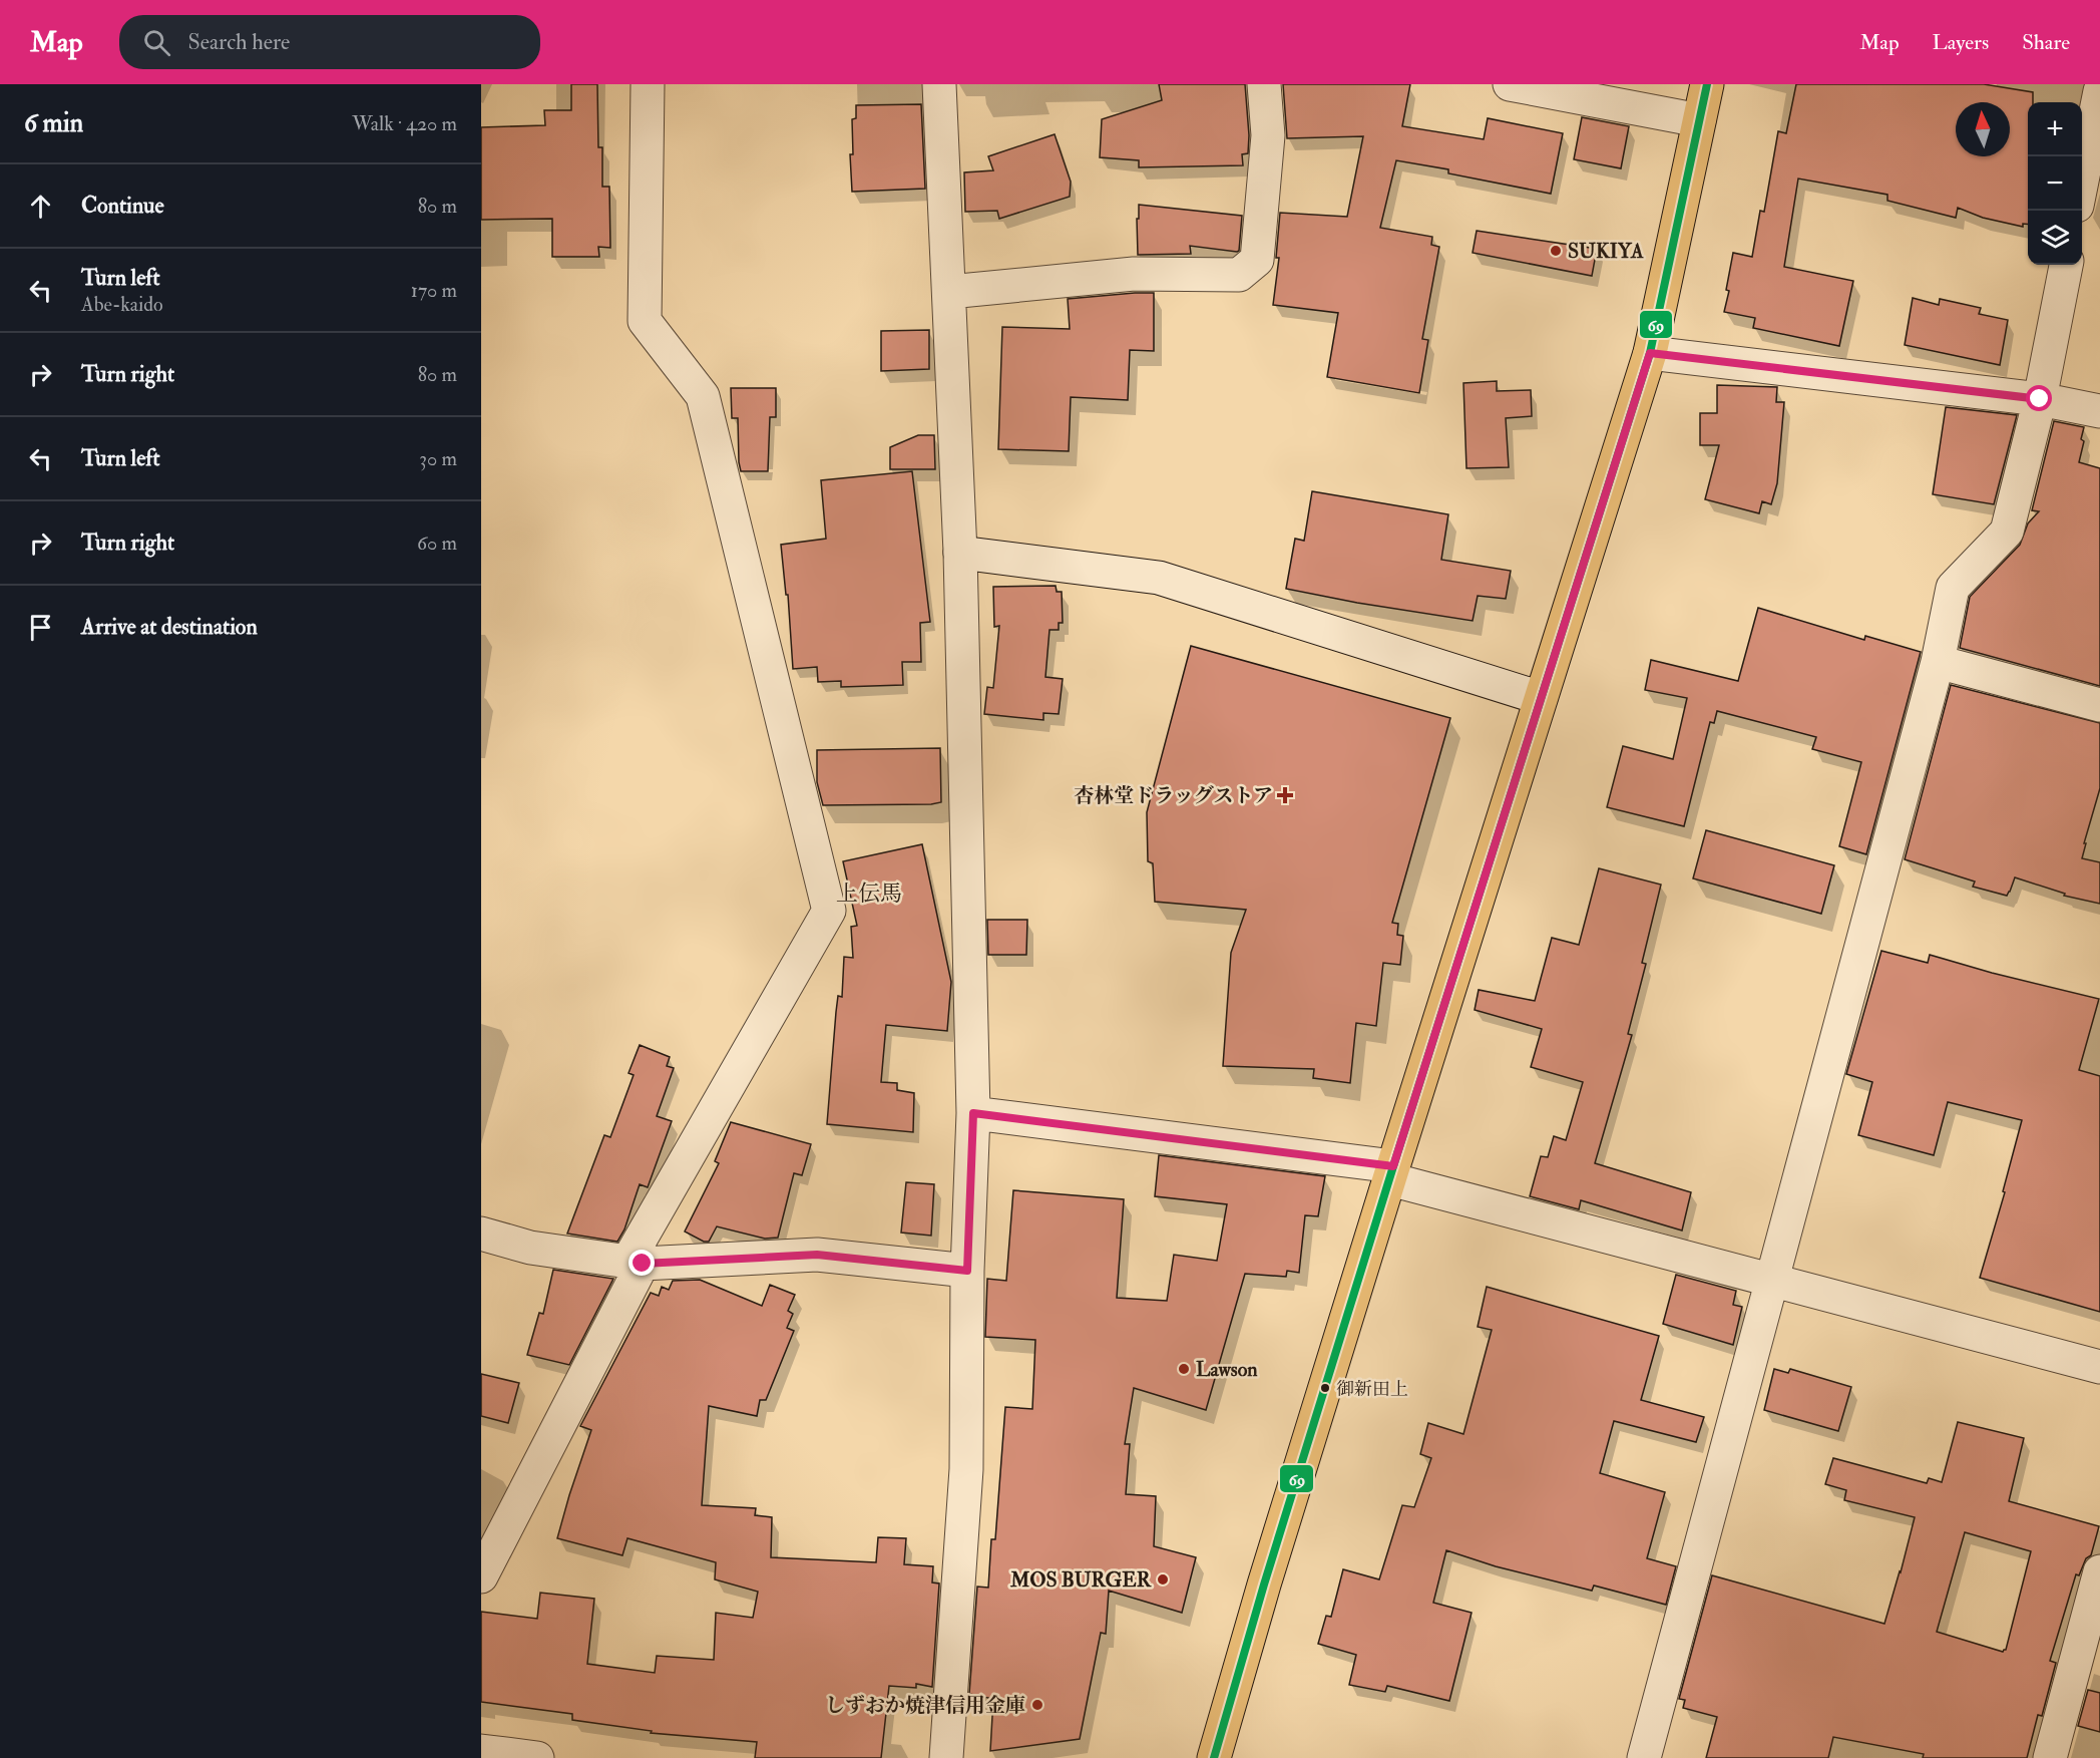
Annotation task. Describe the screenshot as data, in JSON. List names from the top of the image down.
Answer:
{
  "districts": ["上伝馬"],
  "places": {
    "other": [
      "SUKIYA",
      "Lawson",
      "御新田上",
      "MOS BURGER",
      "しずおか焼津信用金庫"
    ],
    "health": ["杏林堂ドラッグストア"]
  },
  "lines": ["transit line 69"],
  "north": "top",
  "page": {
    "header": "Map",
    "search": "Search here",
    "nav": ["Map", "Layers", "Share"],
    "heading": ["6 min", "Walk · 420 m"],
    "map_buttons": ["+", "−"],
    "list": [
      ["Continue", "80 m"],
      ["Turn left", "Abe-kaido", "170 m"],
      ["Turn right", "80 m"],
      ["Turn left", "30 m"],
      ["Turn right", "60 m"],
      "Arrive at destination"
    ]
  }
}
